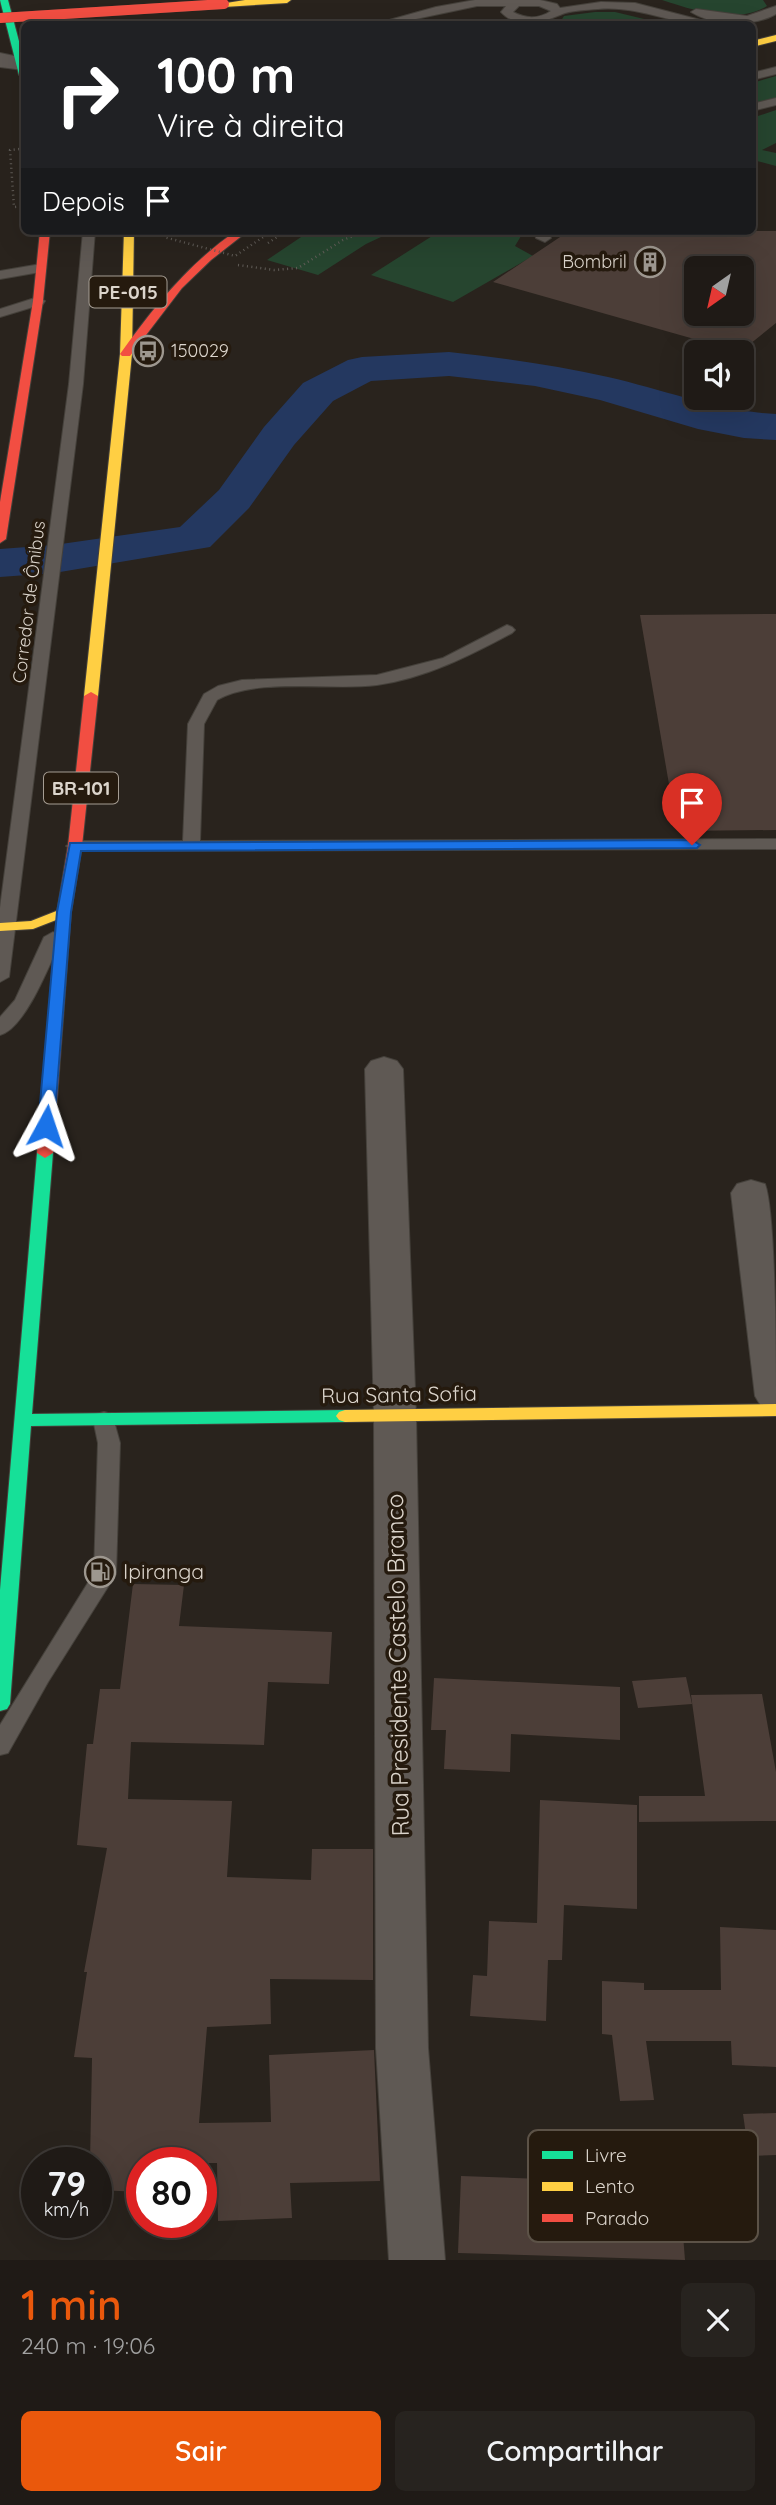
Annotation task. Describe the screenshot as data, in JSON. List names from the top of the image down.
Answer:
{
  "streets": {
    "main road": ["PE-015", "BR-101", "Rua Santa Sofia"],
    "street": ["Rua Presidente Castelo Branco"],
    "lane": ["Corredor de Ônibus"]
  },
  "crossings": [
    ["PE-015", "BR-101"],
    ["BR-101", "Rua Santa Sofia"],
    ["Rua Santa Sofia", "Rua Presidente Castelo Branco"]
  ],
  "places": {
    "building": ["Bombril"],
    "bus stop": ["150029"],
    "fuel station": ["Ipiranga"]
  },
  "legend": ["Livre", "Lento", "Parado"],
  "north": "bottom left",
  "page": {
    "turn": ["100 m", "Vire à direita"],
    "then": "Depois",
    "speed": "79 km/h",
    "limit": "80",
    "heading": ["1 min", "240 m · 19:06"],
    "buttons": ["Sair", "Compartilhar"]
  }
}
